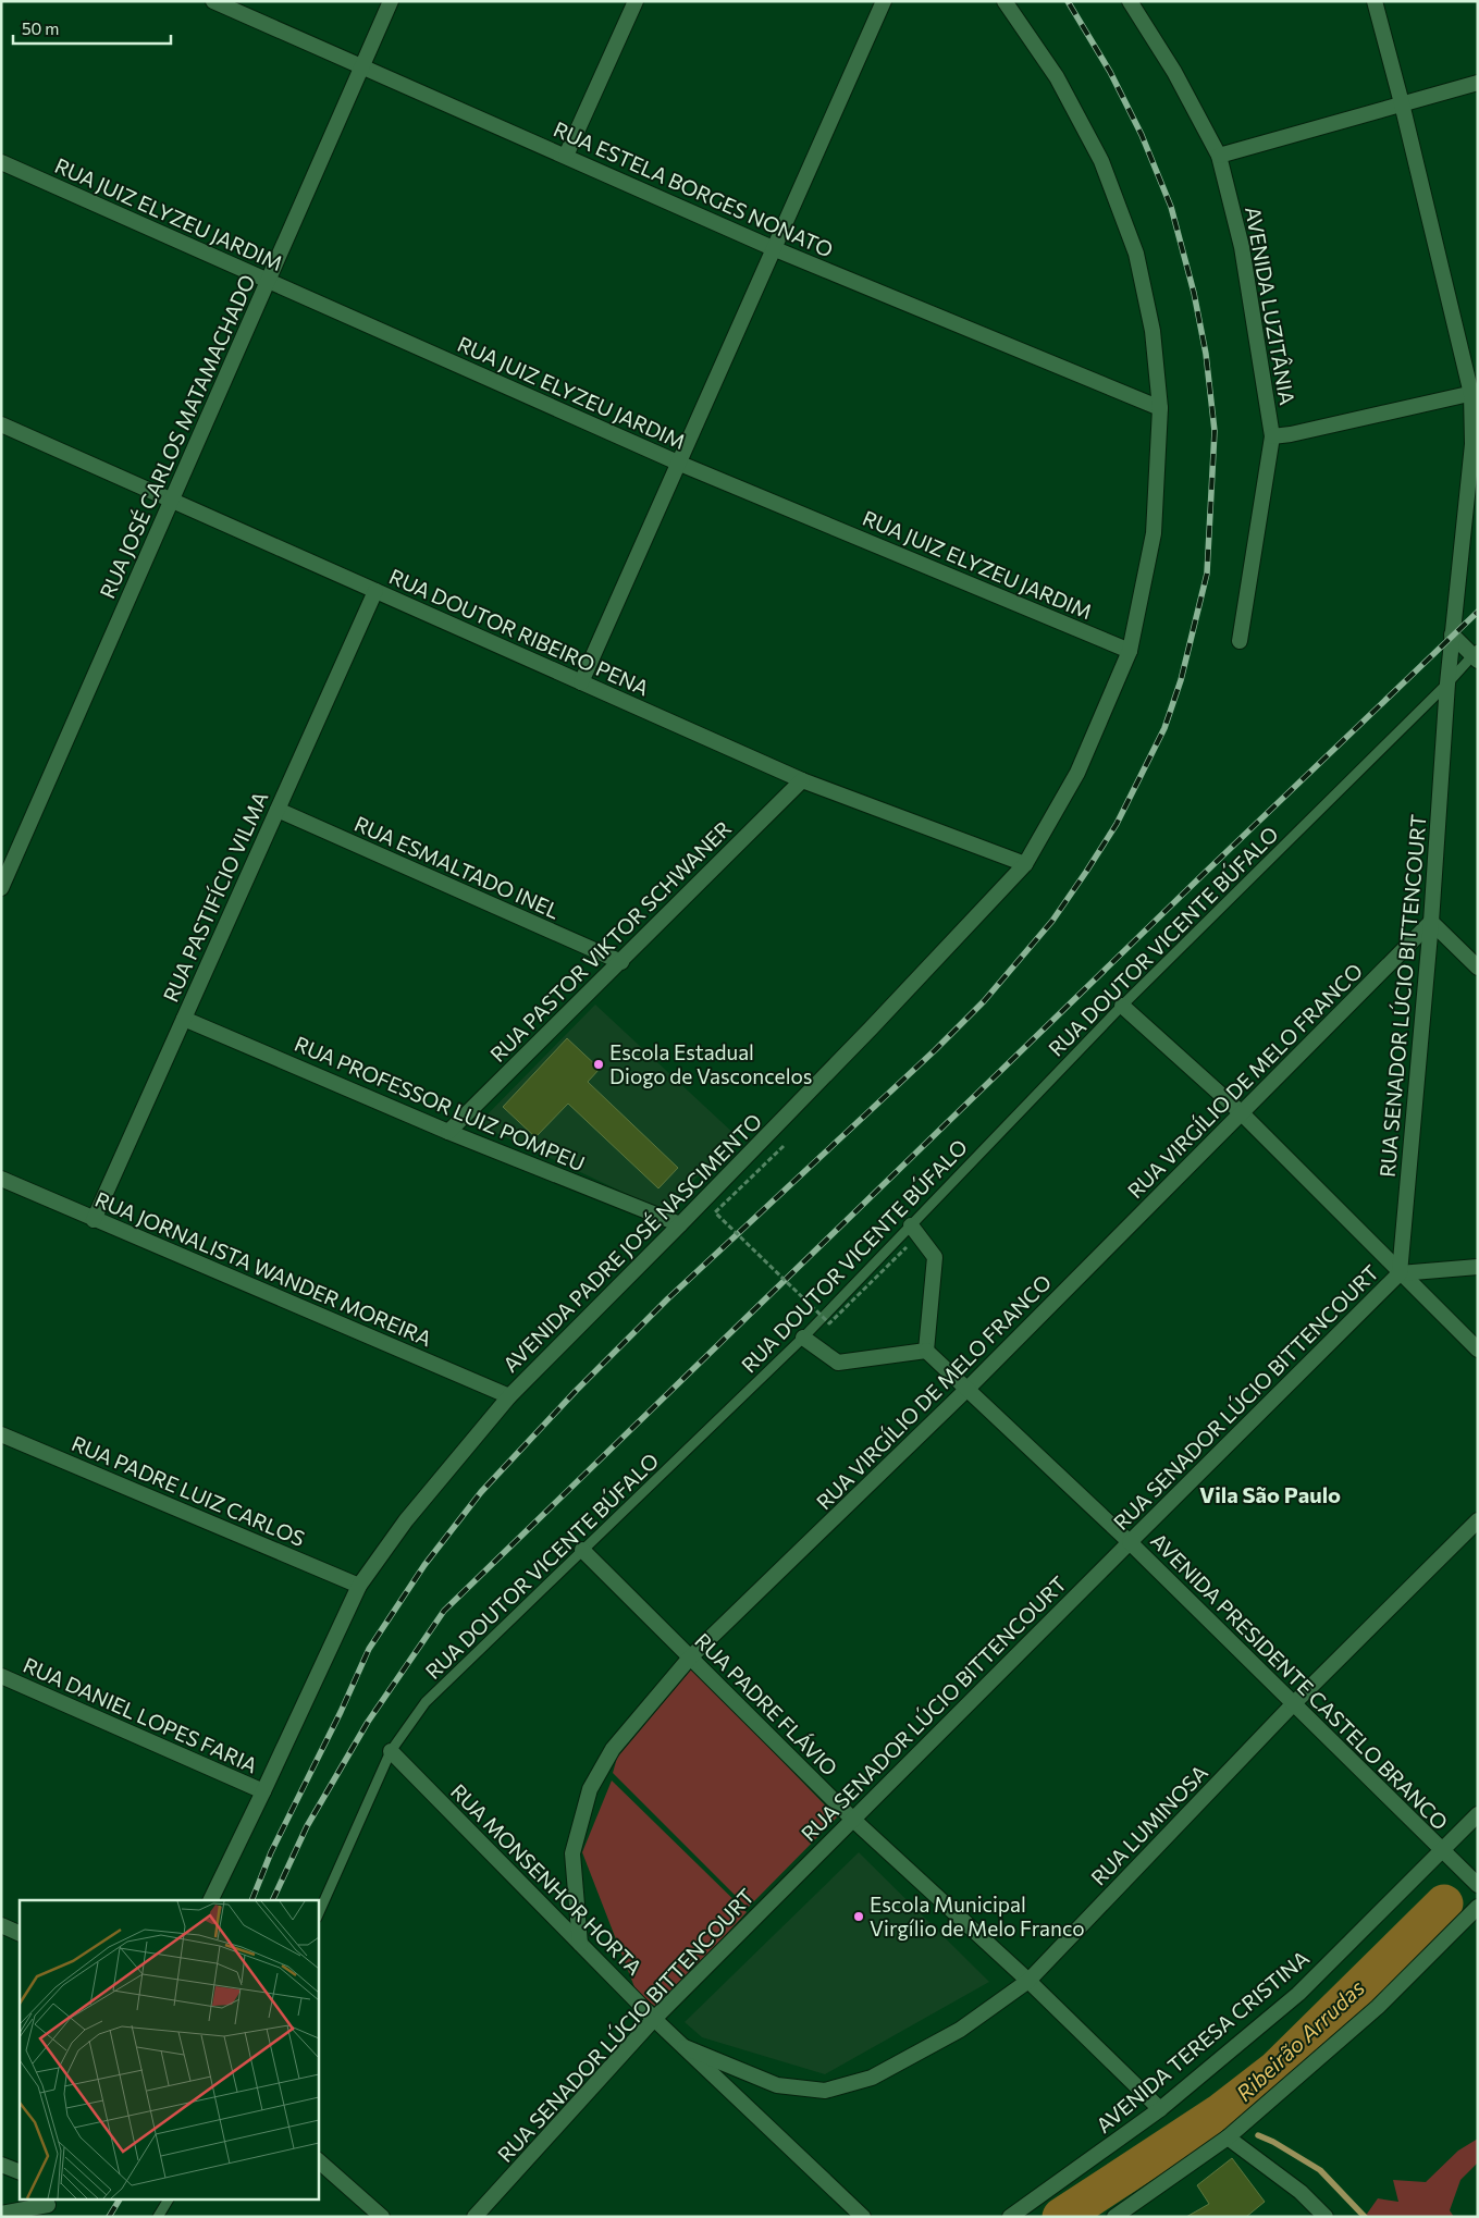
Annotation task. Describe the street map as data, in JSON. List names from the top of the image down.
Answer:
{
  "streets": {
    "street": [
      "RUA ESTELA BORGES NONATO",
      "RUA JUIZ ELYZEU JARDIM",
      "AVENIDA LUZITÂNIA",
      "RUA JOSÉ CARLOS MATAMACHADO",
      "RUA DOUTOR RIBEIRO PENA",
      "RUA ESMALTADO INEL",
      "RUA PASTIFÍCIO VILMA",
      "RUA PASTOR VIKTOR SCHWANER",
      "RUA SENADOR LÚCIO BITTENCOURT",
      "RUA VIRGÍLIO DE MELO FRANCO",
      "RUA PROFESSOR LUIZ POMPEU",
      "AVENIDA PADRE JOSÉ NASCIMENTO",
      "RUA JORNALISTA WANDER MOREIRA",
      "RUA PADRE LUIZ CARLOS",
      "AVENIDA PRESIDENTE CASTELO BRANCO",
      "RUA PADRE FLÁVIO",
      "RUA DANIEL LOPES FARIA",
      "RUA LUMINOSA",
      "RUA MONSENHOR HORTA",
      "AVENIDA TERESA CRISTINA"
    ],
    "lane": ["RUA DOUTOR VICENTE BÚFALO"]
  },
  "crossings": [
    ["RUA ESTELA BORGES NONATO", "RUA JOSÉ CARLOS MATAMACHADO"],
    ["RUA ESTELA BORGES NONATO", "AVENIDA PADRE JOSÉ NASCIMENTO"],
    ["RUA JUIZ ELYZEU JARDIM", "RUA JOSÉ CARLOS MATAMACHADO"],
    ["RUA JUIZ ELYZEU JARDIM", "AVENIDA PADRE JOSÉ NASCIMENTO"],
    ["RUA JOSÉ CARLOS MATAMACHADO", "RUA DOUTOR RIBEIRO PENA"],
    ["RUA DOUTOR RIBEIRO PENA", "RUA PASTIFÍCIO VILMA"],
    ["RUA DOUTOR RIBEIRO PENA", "RUA PASTOR VIKTOR SCHWANER"],
    ["RUA DOUTOR RIBEIRO PENA", "AVENIDA PADRE JOSÉ NASCIMENTO"],
    ["RUA ESMALTADO INEL", "RUA PASTIFÍCIO VILMA"],
    ["RUA ESMALTADO INEL", "RUA PASTOR VIKTOR SCHWANER"],
    ["RUA PASTIFÍCIO VILMA", "RUA PROFESSOR LUIZ POMPEU"],
    ["RUA PASTIFÍCIO VILMA", "RUA JORNALISTA WANDER MOREIRA"],
    ["RUA PASTOR VIKTOR SCHWANER", "RUA PROFESSOR LUIZ POMPEU"],
    ["RUA DOUTOR VICENTE BÚFALO", "RUA SENADOR LÚCIO BITTENCOURT"],
    ["RUA DOUTOR VICENTE BÚFALO", "RUA PADRE FLÁVIO"],
    ["RUA DOUTOR VICENTE BÚFALO", "RUA MONSENHOR HORTA"],
    ["RUA SENADOR LÚCIO BITTENCOURT", "RUA VIRGÍLIO DE MELO FRANCO"],
    ["RUA SENADOR LÚCIO BITTENCOURT", "AVENIDA PRESIDENTE CASTELO BRANCO"],
    ["RUA SENADOR LÚCIO BITTENCOURT", "RUA PADRE FLÁVIO"],
    ["RUA SENADOR LÚCIO BITTENCOURT", "RUA MONSENHOR HORTA"],
    ["RUA VIRGÍLIO DE MELO FRANCO", "AVENIDA PRESIDENTE CASTELO BRANCO"],
    ["RUA VIRGÍLIO DE MELO FRANCO", "RUA PADRE FLÁVIO"],
    ["RUA VIRGÍLIO DE MELO FRANCO", "RUA MONSENHOR HORTA"],
    ["RUA PROFESSOR LUIZ POMPEU", "AVENIDA PADRE JOSÉ NASCIMENTO"],
    ["AVENIDA PADRE JOSÉ NASCIMENTO", "RUA JORNALISTA WANDER MOREIRA"],
    ["AVENIDA PADRE JOSÉ NASCIMENTO", "RUA PADRE LUIZ CARLOS"],
    ["AVENIDA PADRE JOSÉ NASCIMENTO", "RUA DANIEL LOPES FARIA"],
    ["AVENIDA PRESIDENTE CASTELO BRANCO", "RUA LUMINOSA"],
    ["AVENIDA PRESIDENTE CASTELO BRANCO", "AVENIDA TERESA CRISTINA"],
    ["RUA PADRE FLÁVIO", "RUA LUMINOSA"],
    ["RUA PADRE FLÁVIO", "AVENIDA TERESA CRISTINA"],
    ["RUA LUMINOSA", "RUA MONSENHOR HORTA"]
  ],
  "districts": ["Vila São Paulo"],
  "water": ["Ribeirão Arrudas"],
  "places": ["Escola Estadual Diogo de Vasconcelos", "Escola Municipal Virgílio de Melo Franco"],
  "scale_bar": "50 m"
}
